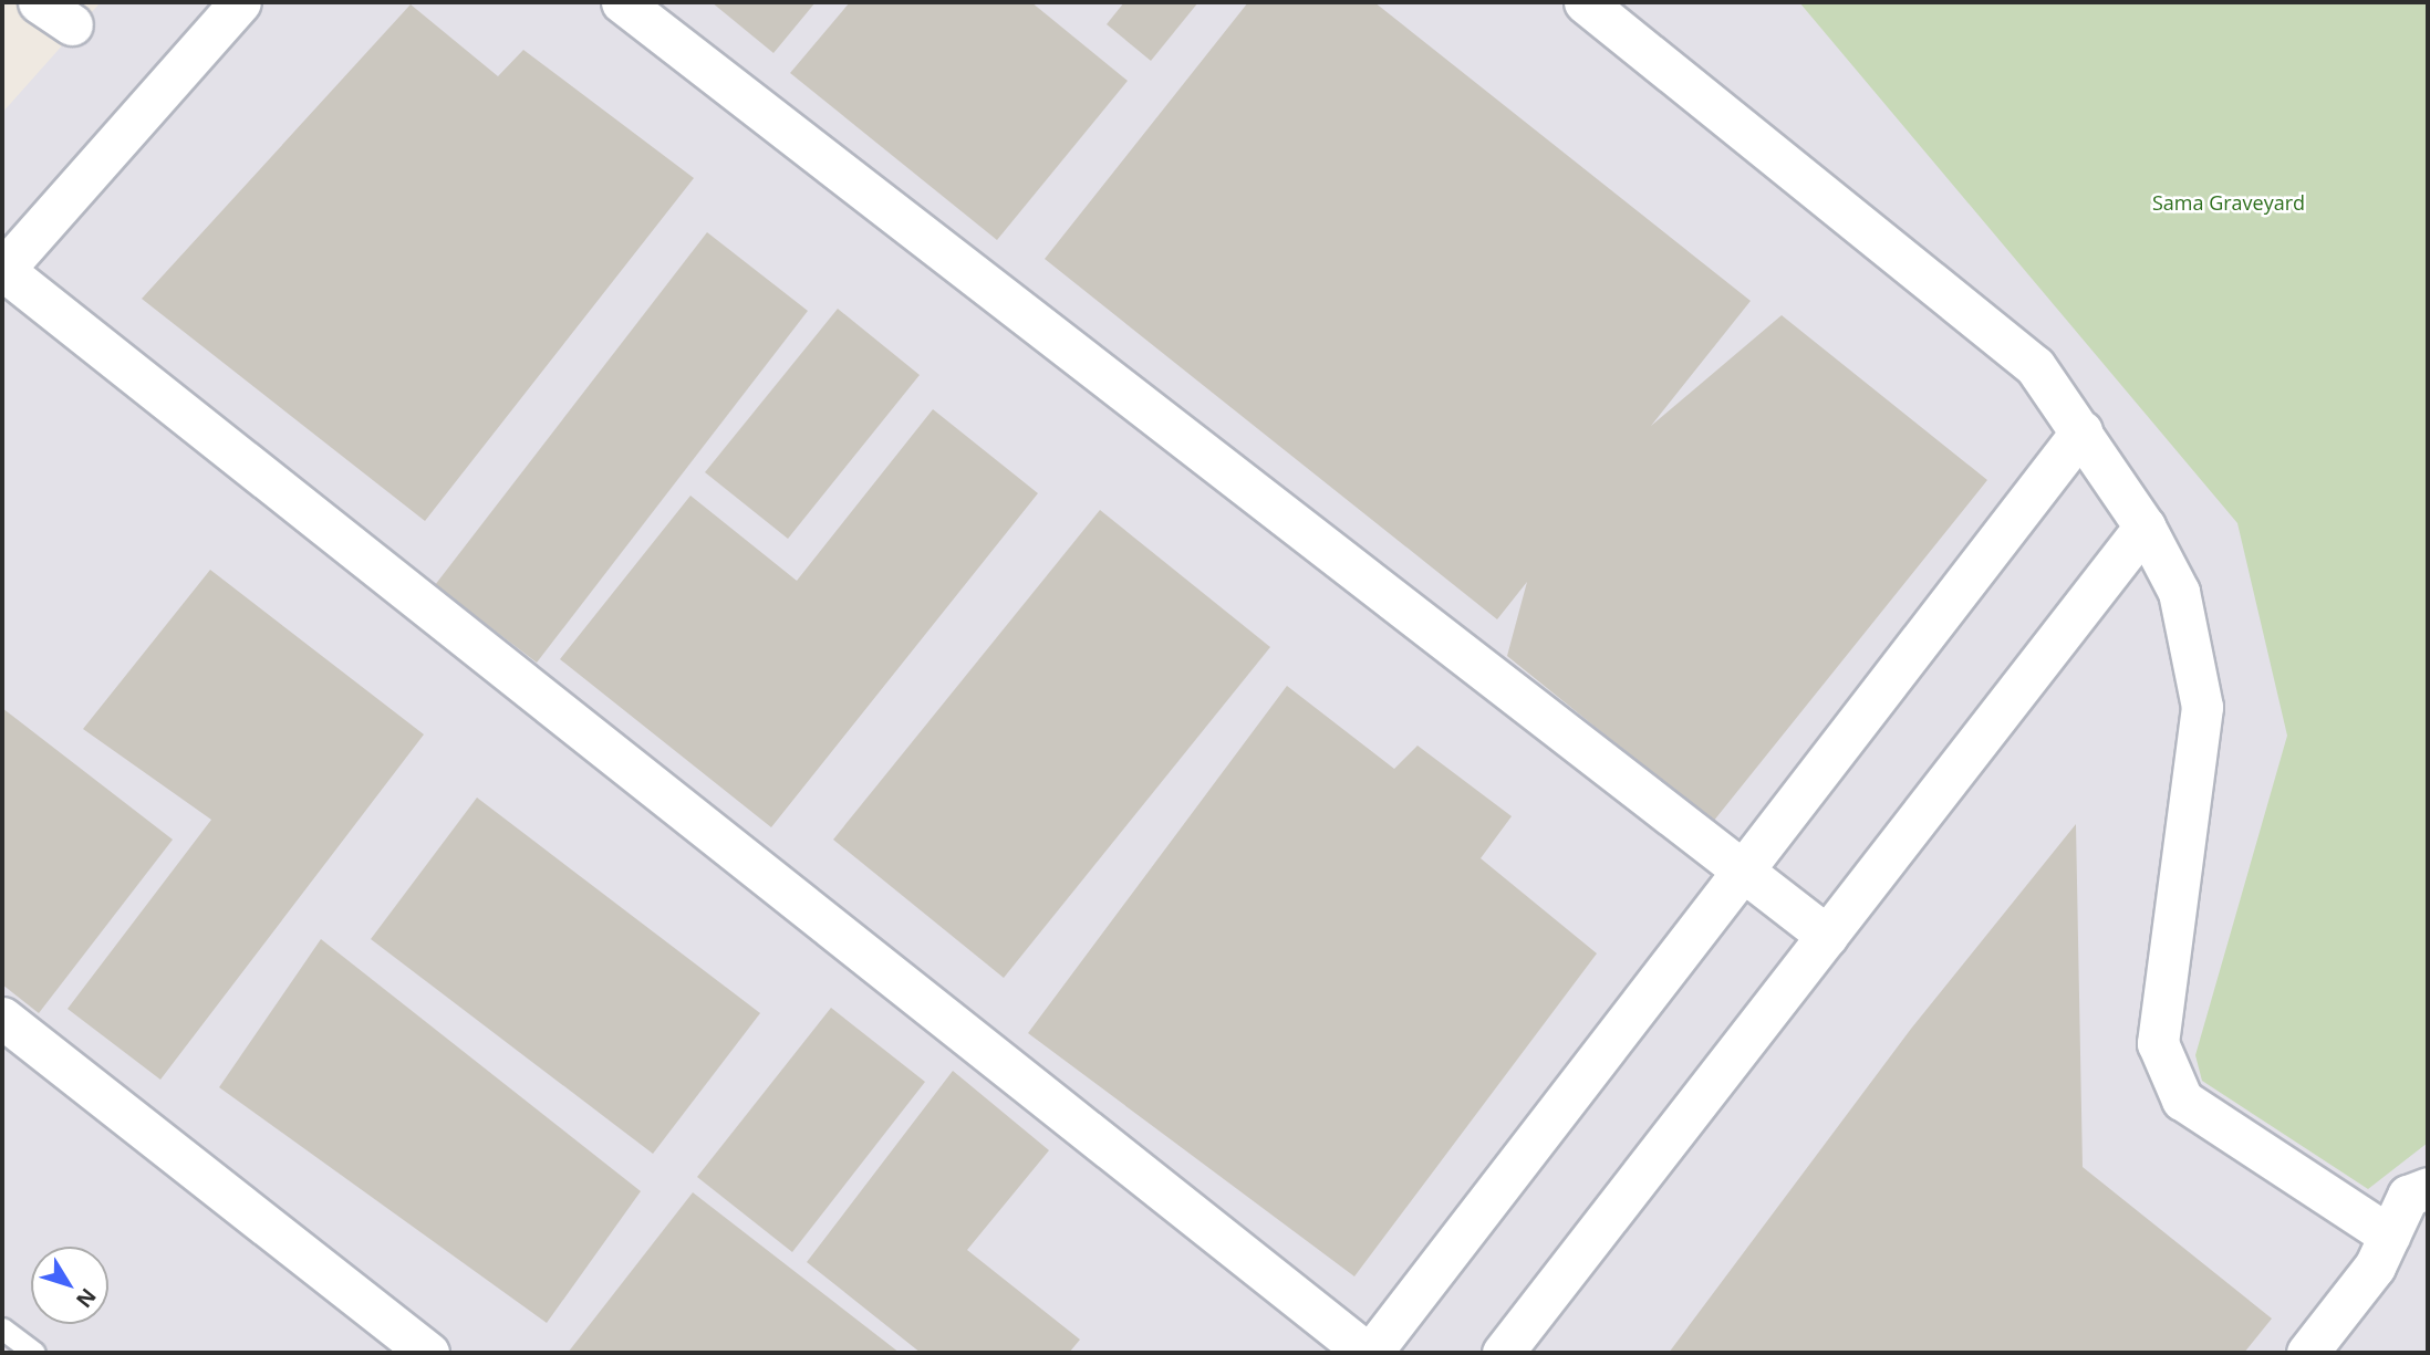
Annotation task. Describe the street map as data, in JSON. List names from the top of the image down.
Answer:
{
  "parks": ["Sama Graveyard"],
  "north": "bottom right"
}
